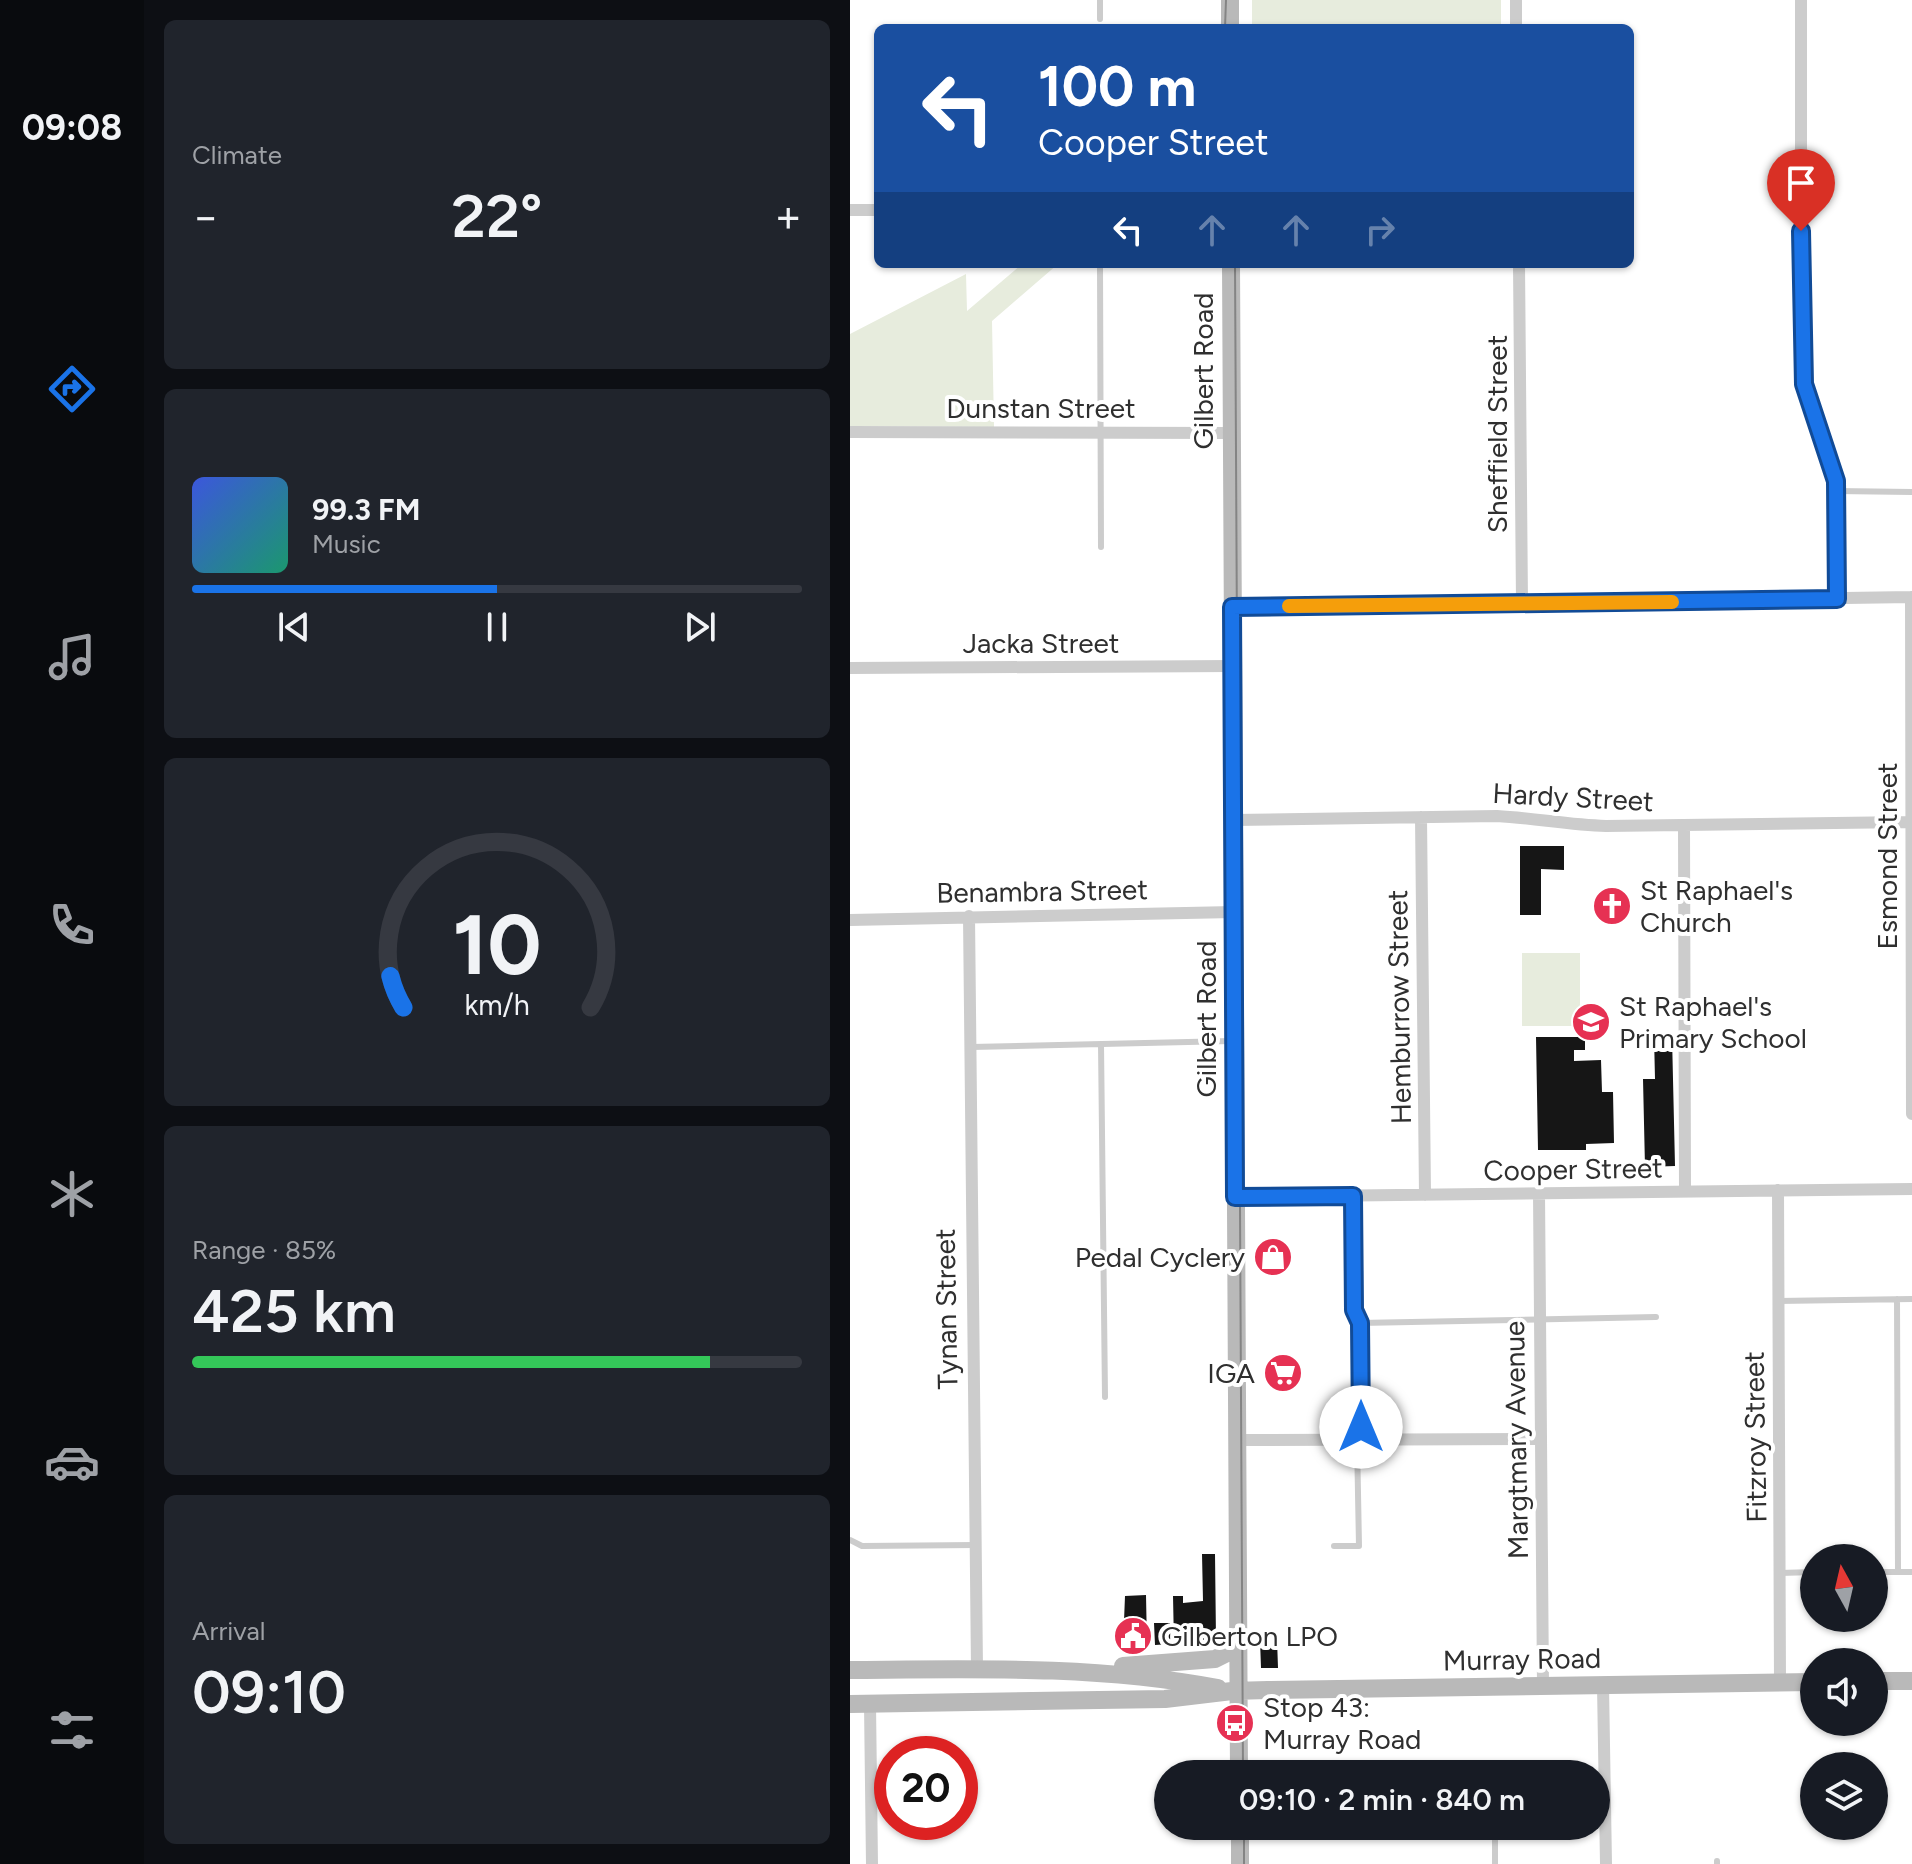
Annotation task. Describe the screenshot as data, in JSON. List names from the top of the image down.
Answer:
{
  "streets": {
    "street": [
      "Gilbert Road",
      "Dunstan Street",
      "Sheffield Street",
      "Jacka Street",
      "Hardy Street",
      "Esmond Street",
      "Benambra Street",
      "Hemburrow Street",
      "Cooper Street",
      "Tynan Street",
      "Fitzroy Street",
      "Margtmary Avenue",
      "Murray Road"
    ]
  },
  "crossings": [
    ["Gilbert Road", "Dunstan Street"],
    ["Gilbert Road", "Jacka Street"],
    ["Gilbert Road", "Hardy Street"],
    ["Gilbert Road", "Benambra Street"],
    ["Gilbert Road", "Cooper Street"],
    ["Gilbert Road", "Murray Road"],
    ["Hardy Street", "Esmond Street"],
    ["Hardy Street", "Hemburrow Street"],
    ["Benambra Street", "Tynan Street"],
    ["Hemburrow Street", "Cooper Street"],
    ["Cooper Street", "Fitzroy Street"],
    ["Cooper Street", "Margtmary Avenue"],
    ["Tynan Street", "Murray Road"],
    ["Fitzroy Street", "Murray Road"],
    ["Margtmary Avenue", "Murray Road"]
  ],
  "places": {
    "church": ["St Raphael's Church"],
    "school or university": ["St Raphael's Primary School"],
    "shop": ["Pedal Cyclery"],
    "supermarket": ["IGA"],
    "public building": ["Gilberton LPO"],
    "bus stop": ["Stop 43: Murray Road"]
  },
  "north": "top",
  "page": {
    "tabs": "09:08",
    "tile": [
      "Climate",
      ["Range · 85%", "425 km"],
      ["Arrival", "09:10"]
    ],
    "turn": ["100 m", "Cooper Street"],
    "heat": ["−", "22°", "+"],
    "song": ["99.3 FM", "Music"],
    "limit": "20",
    "trip": "09:10 · 2 min · 840 m",
    "gauge": ["10", "km/h"]
  }
}
